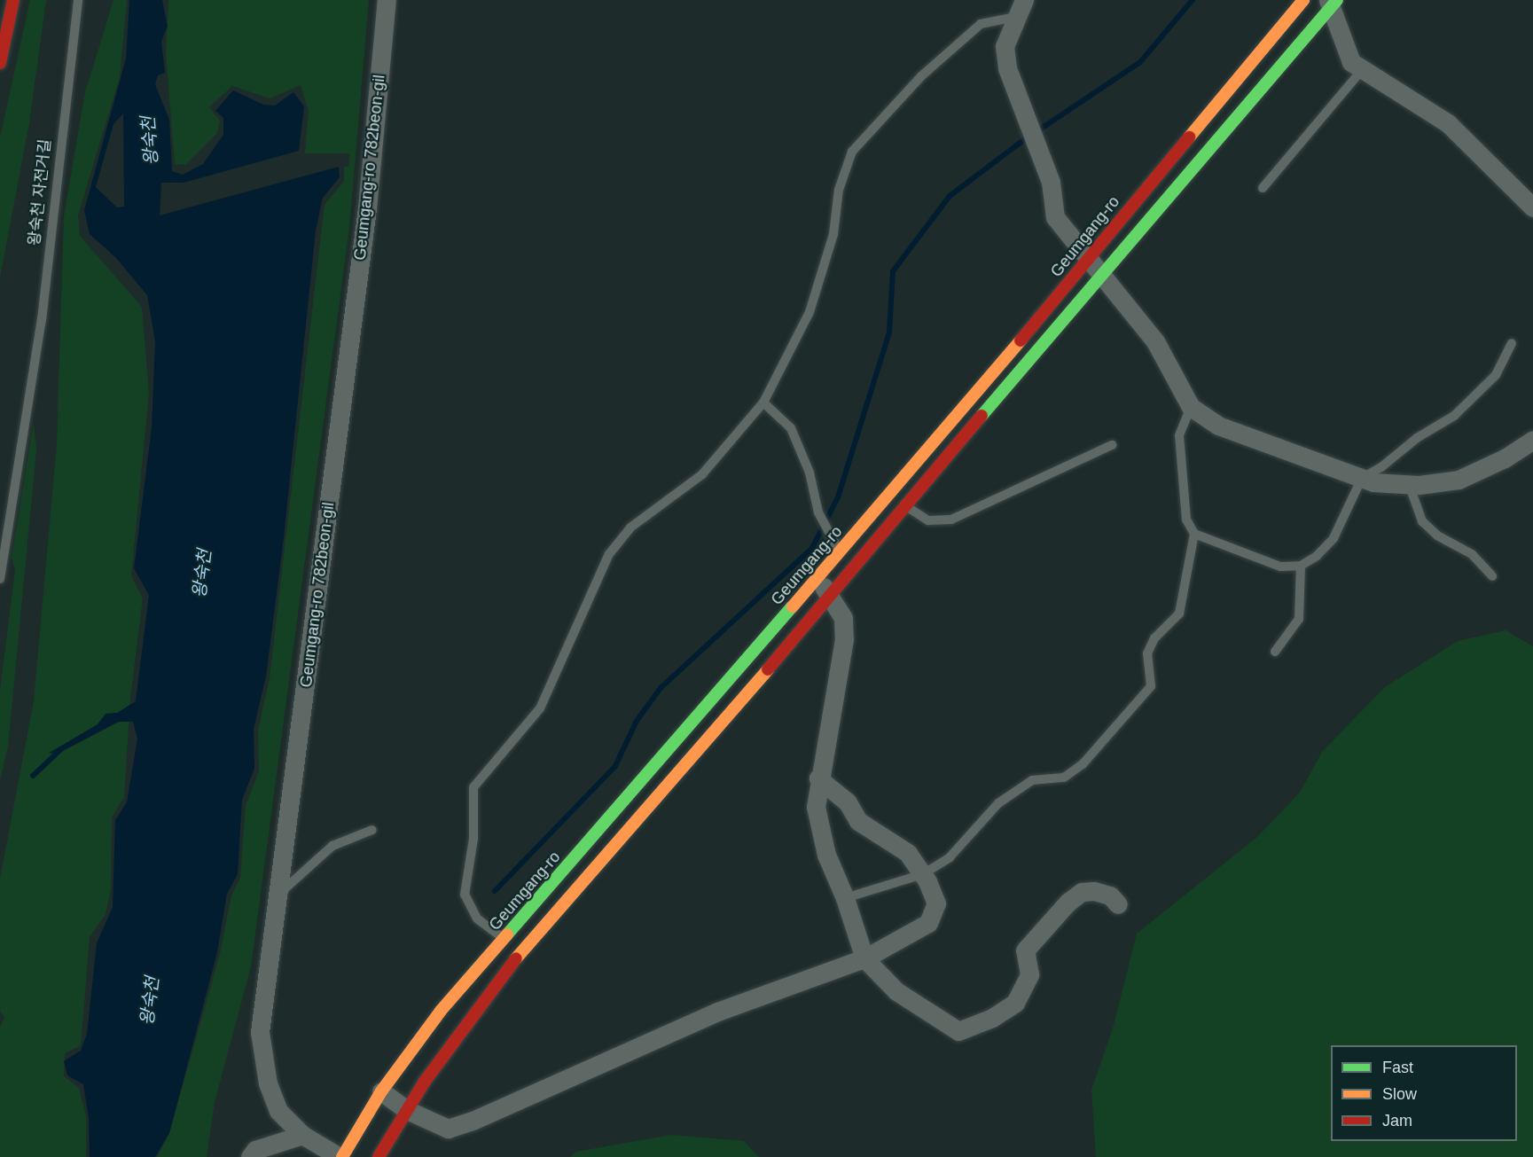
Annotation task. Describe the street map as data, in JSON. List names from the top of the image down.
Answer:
{
  "streets": {
    "main road": ["Geumgang-ro"],
    "street": ["Geumgang-ro 782beon-gil"],
    "lane": ["왕숙천 자전거길"]
  },
  "crossings": [
    ["Geumgang-ro 782beon-gil", "Geumgang-ro"]
  ],
  "water": ["왕숙천"],
  "legend": ["Fast", "Slow", "Jam"]
}
